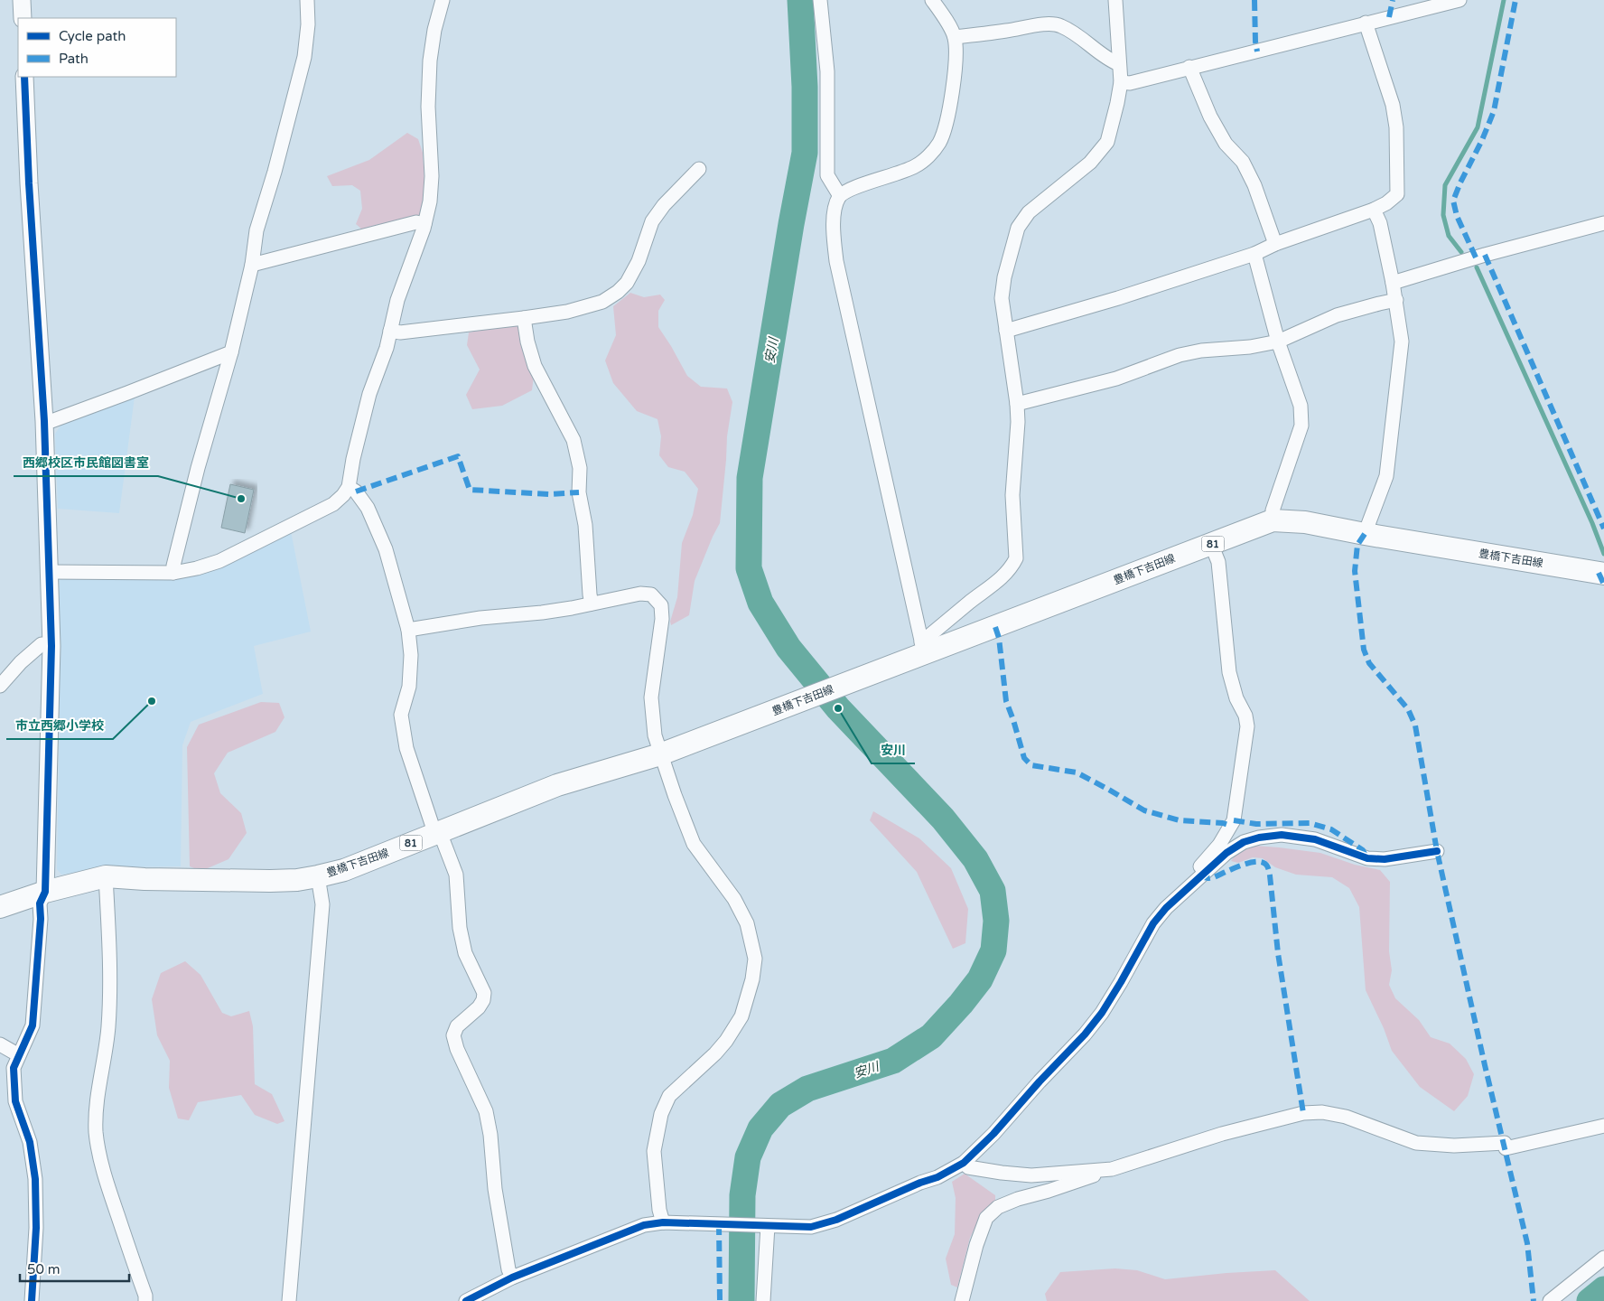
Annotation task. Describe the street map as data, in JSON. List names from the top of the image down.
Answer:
{
  "streets": {
    "main road": ["81", "豊橋下吉田線"]
  },
  "water": ["安川"],
  "places": ["西郷校区市民館図書室", "市立西郷小学校", "安川"],
  "legend": ["Cycle path", "Path"],
  "scale_bar": "50 m"
}
